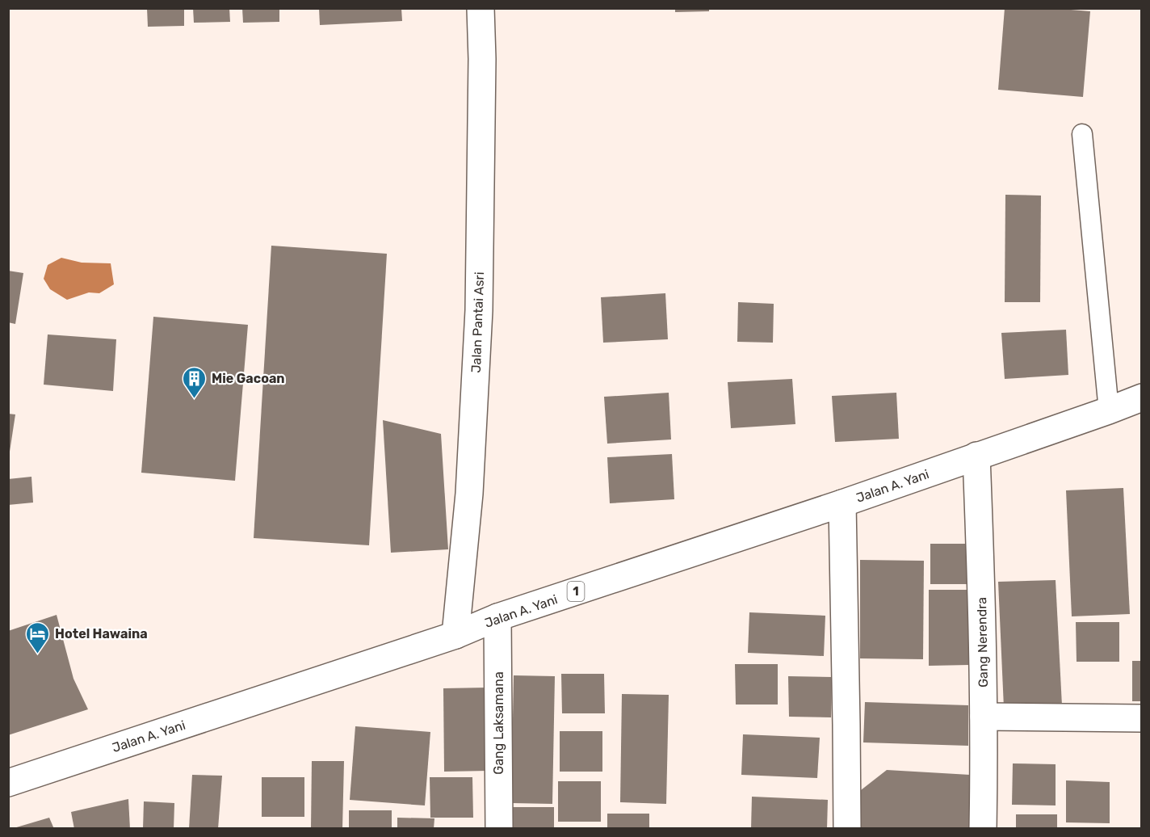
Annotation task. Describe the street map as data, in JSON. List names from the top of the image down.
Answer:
{
  "streets": {
    "main road": [
      "Jalan Pantai Asri",
      "Jalan A. Yani",
      "1",
      "Gang Nerendra",
      "Gang Laksamana"
    ]
  },
  "crossings": [
    ["Jalan Pantai Asri", "Jalan A. Yani"],
    ["Jalan A. Yani", "Gang Nerendra"],
    ["Jalan A. Yani", "Gang Laksamana"]
  ],
  "places": {
    "building": ["Mie Gacoan"],
    "hotel": ["Hotel Hawaina"]
  }
}
